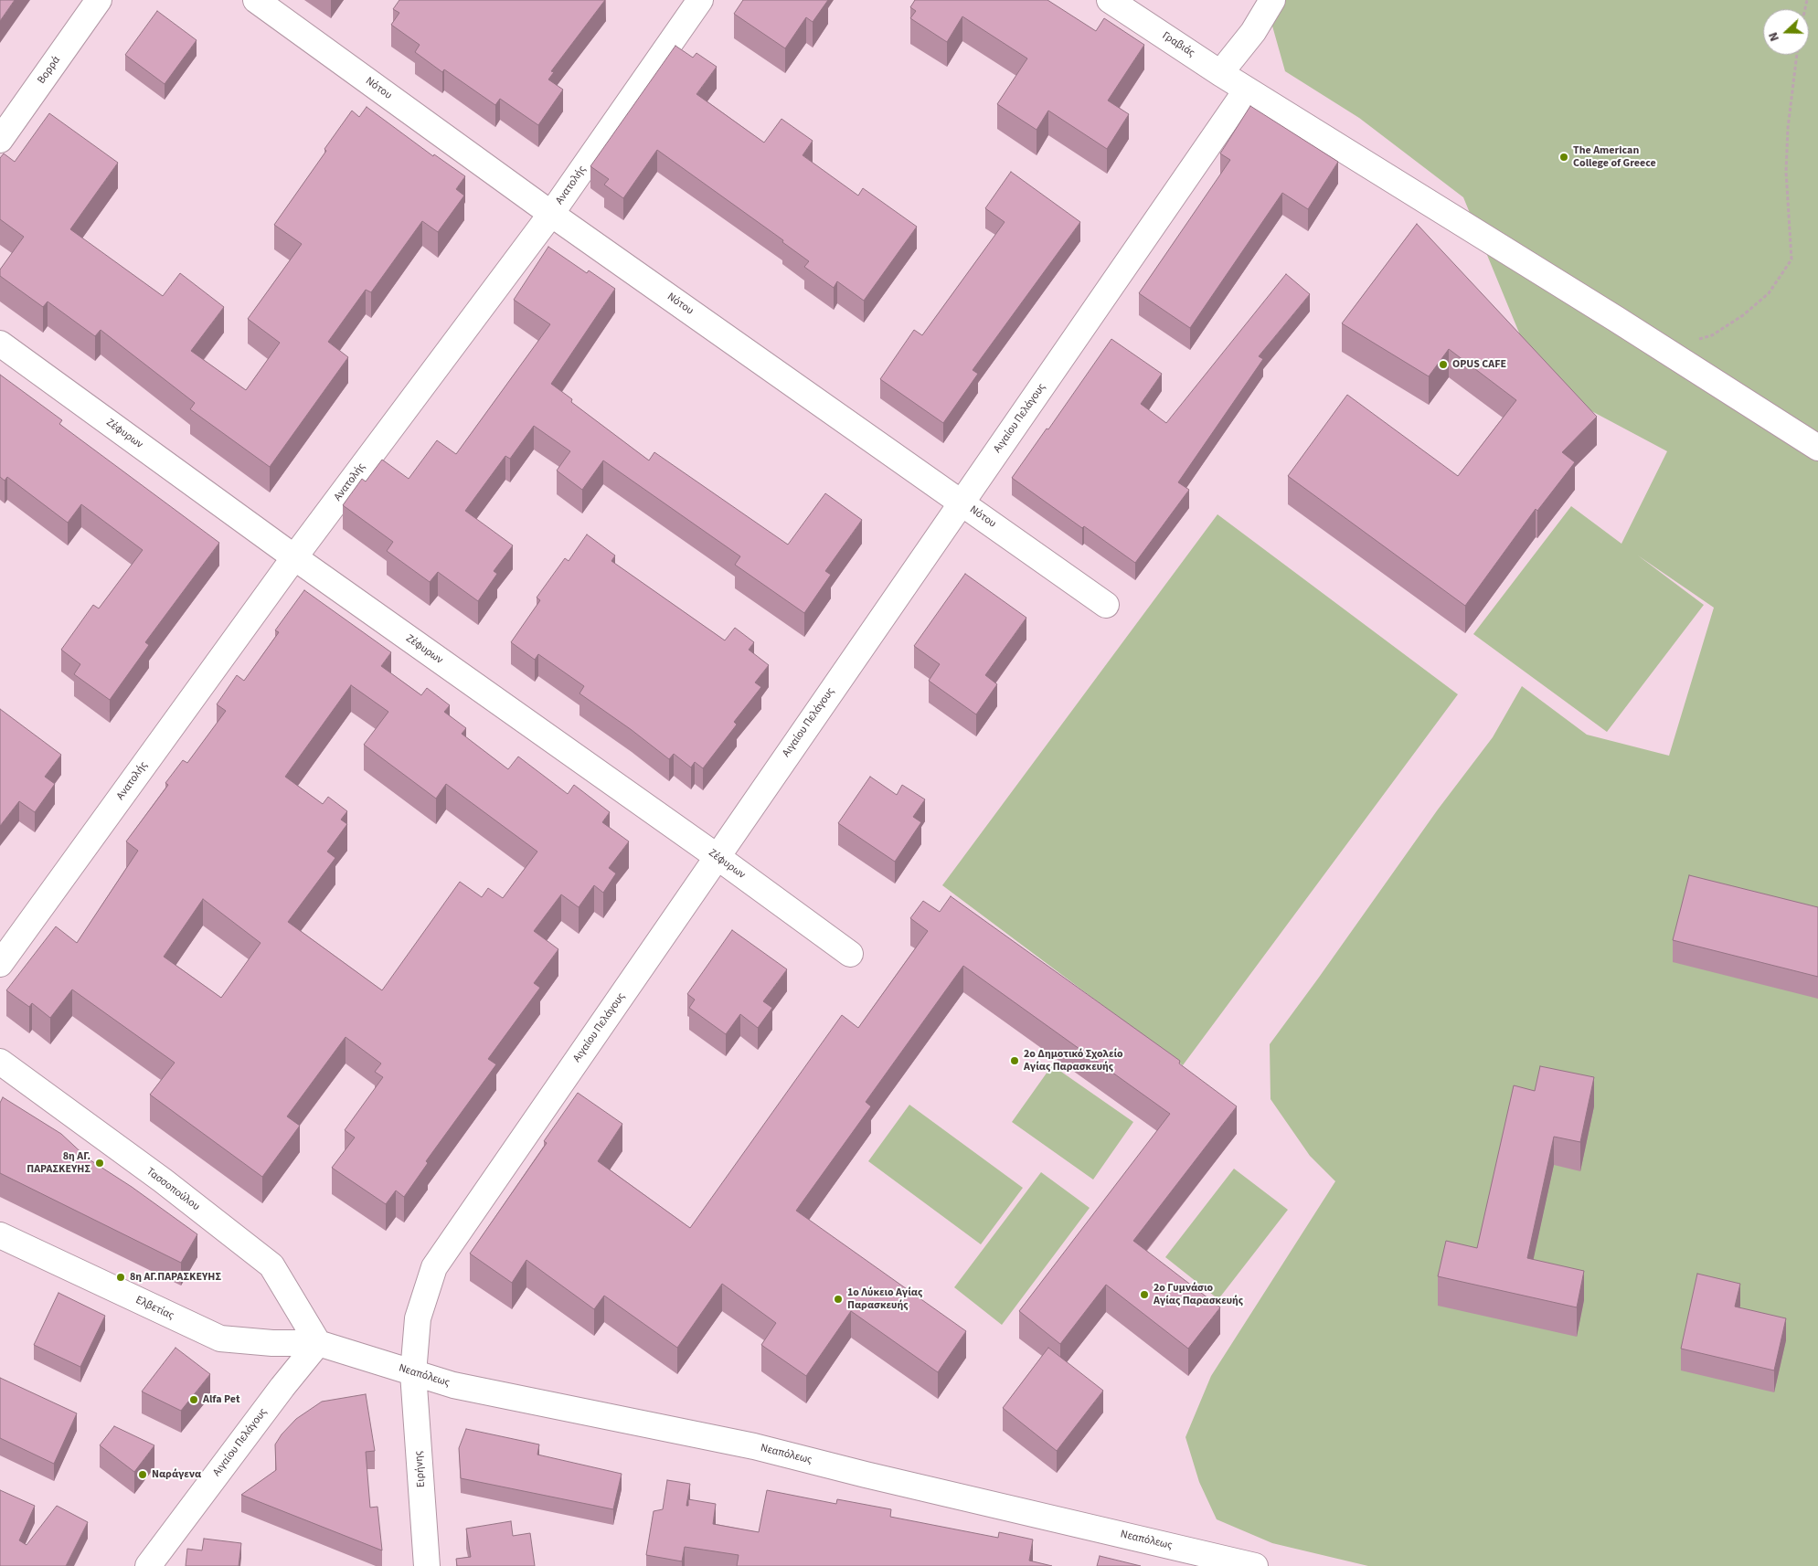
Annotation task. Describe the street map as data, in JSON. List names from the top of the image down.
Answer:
{
  "streets": {
    "street": [
      "Γραβιάς",
      "Βορρά",
      "Νότου",
      "Ανατολής",
      "Αιγαίου Πελάγους",
      "Ζέφυρων",
      "Τασσοπούλου",
      "Ελβετίας",
      "Νεαπόλεως",
      "Ειρήνης"
    ]
  },
  "crossings": [
    ["Γραβιάς", "Αιγαίου Πελάγους"],
    ["Νότου", "Ανατολής"],
    ["Νότου", "Αιγαίου Πελάγους"],
    ["Ανατολής", "Ζέφυρων"],
    ["Αιγαίου Πελάγους", "Ζέφυρων"],
    ["Αιγαίου Πελάγους", "Τασσοπούλου"],
    ["Αιγαίου Πελάγους", "Ελβετίας"],
    ["Αιγαίου Πελάγους", "Νεαπόλεως"],
    ["Αιγαίου Πελάγους", "Ειρήνης"],
    ["Τασσοπούλου", "Ελβετίας"],
    ["Τασσοπούλου", "Νεαπόλεως"],
    ["Ελβετίας", "Νεαπόλεως"],
    ["Νεαπόλεως", "Ειρήνης"]
  ],
  "places": [
    "The American College of Greece",
    "OPUS CAFE",
    "2ο Δημοτικό Σχολείο Αγίας Παρασκευής",
    "8η ΑΓ. ΠΑΡΑΣΚΕΥΗΣ",
    "8η ΑΓ.ΠΑΡΑΣΚΕΥΗΣ",
    "2ο Γυμνάσιο Αγίας Παρασκευής",
    "1ο Λύκειο Αγίας Παρασκευής",
    "Alfa Pet",
    "Ναράγενα"
  ],
  "north": "left"
}
